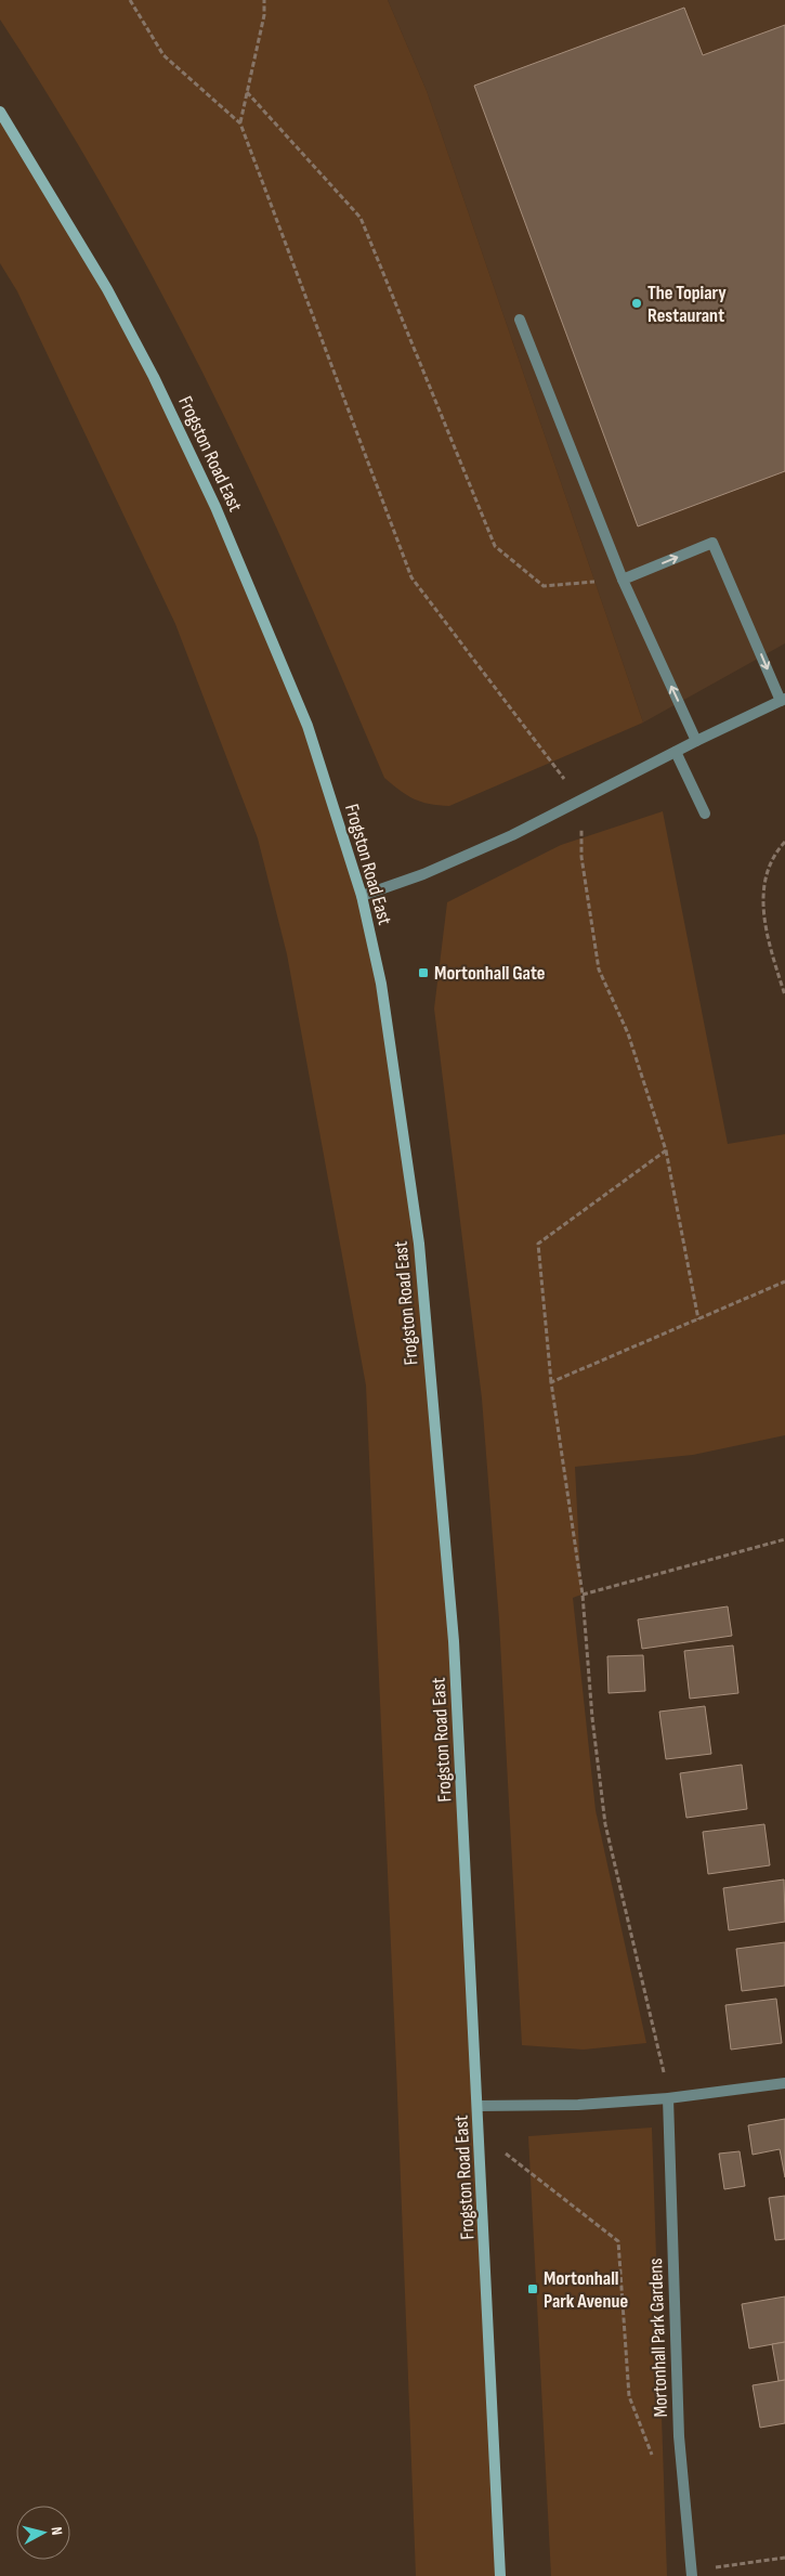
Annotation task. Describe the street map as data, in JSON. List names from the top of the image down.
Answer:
{
  "streets": {
    "main road": ["Frogston Road East"],
    "street": ["Mortonhall Park Gardens"]
  },
  "places": {
    "other": ["The Topiary Restaurant"],
    "transit": ["Mortonhall Gate", "Mortonhall Park Avenue"]
  },
  "north": "right"
}
